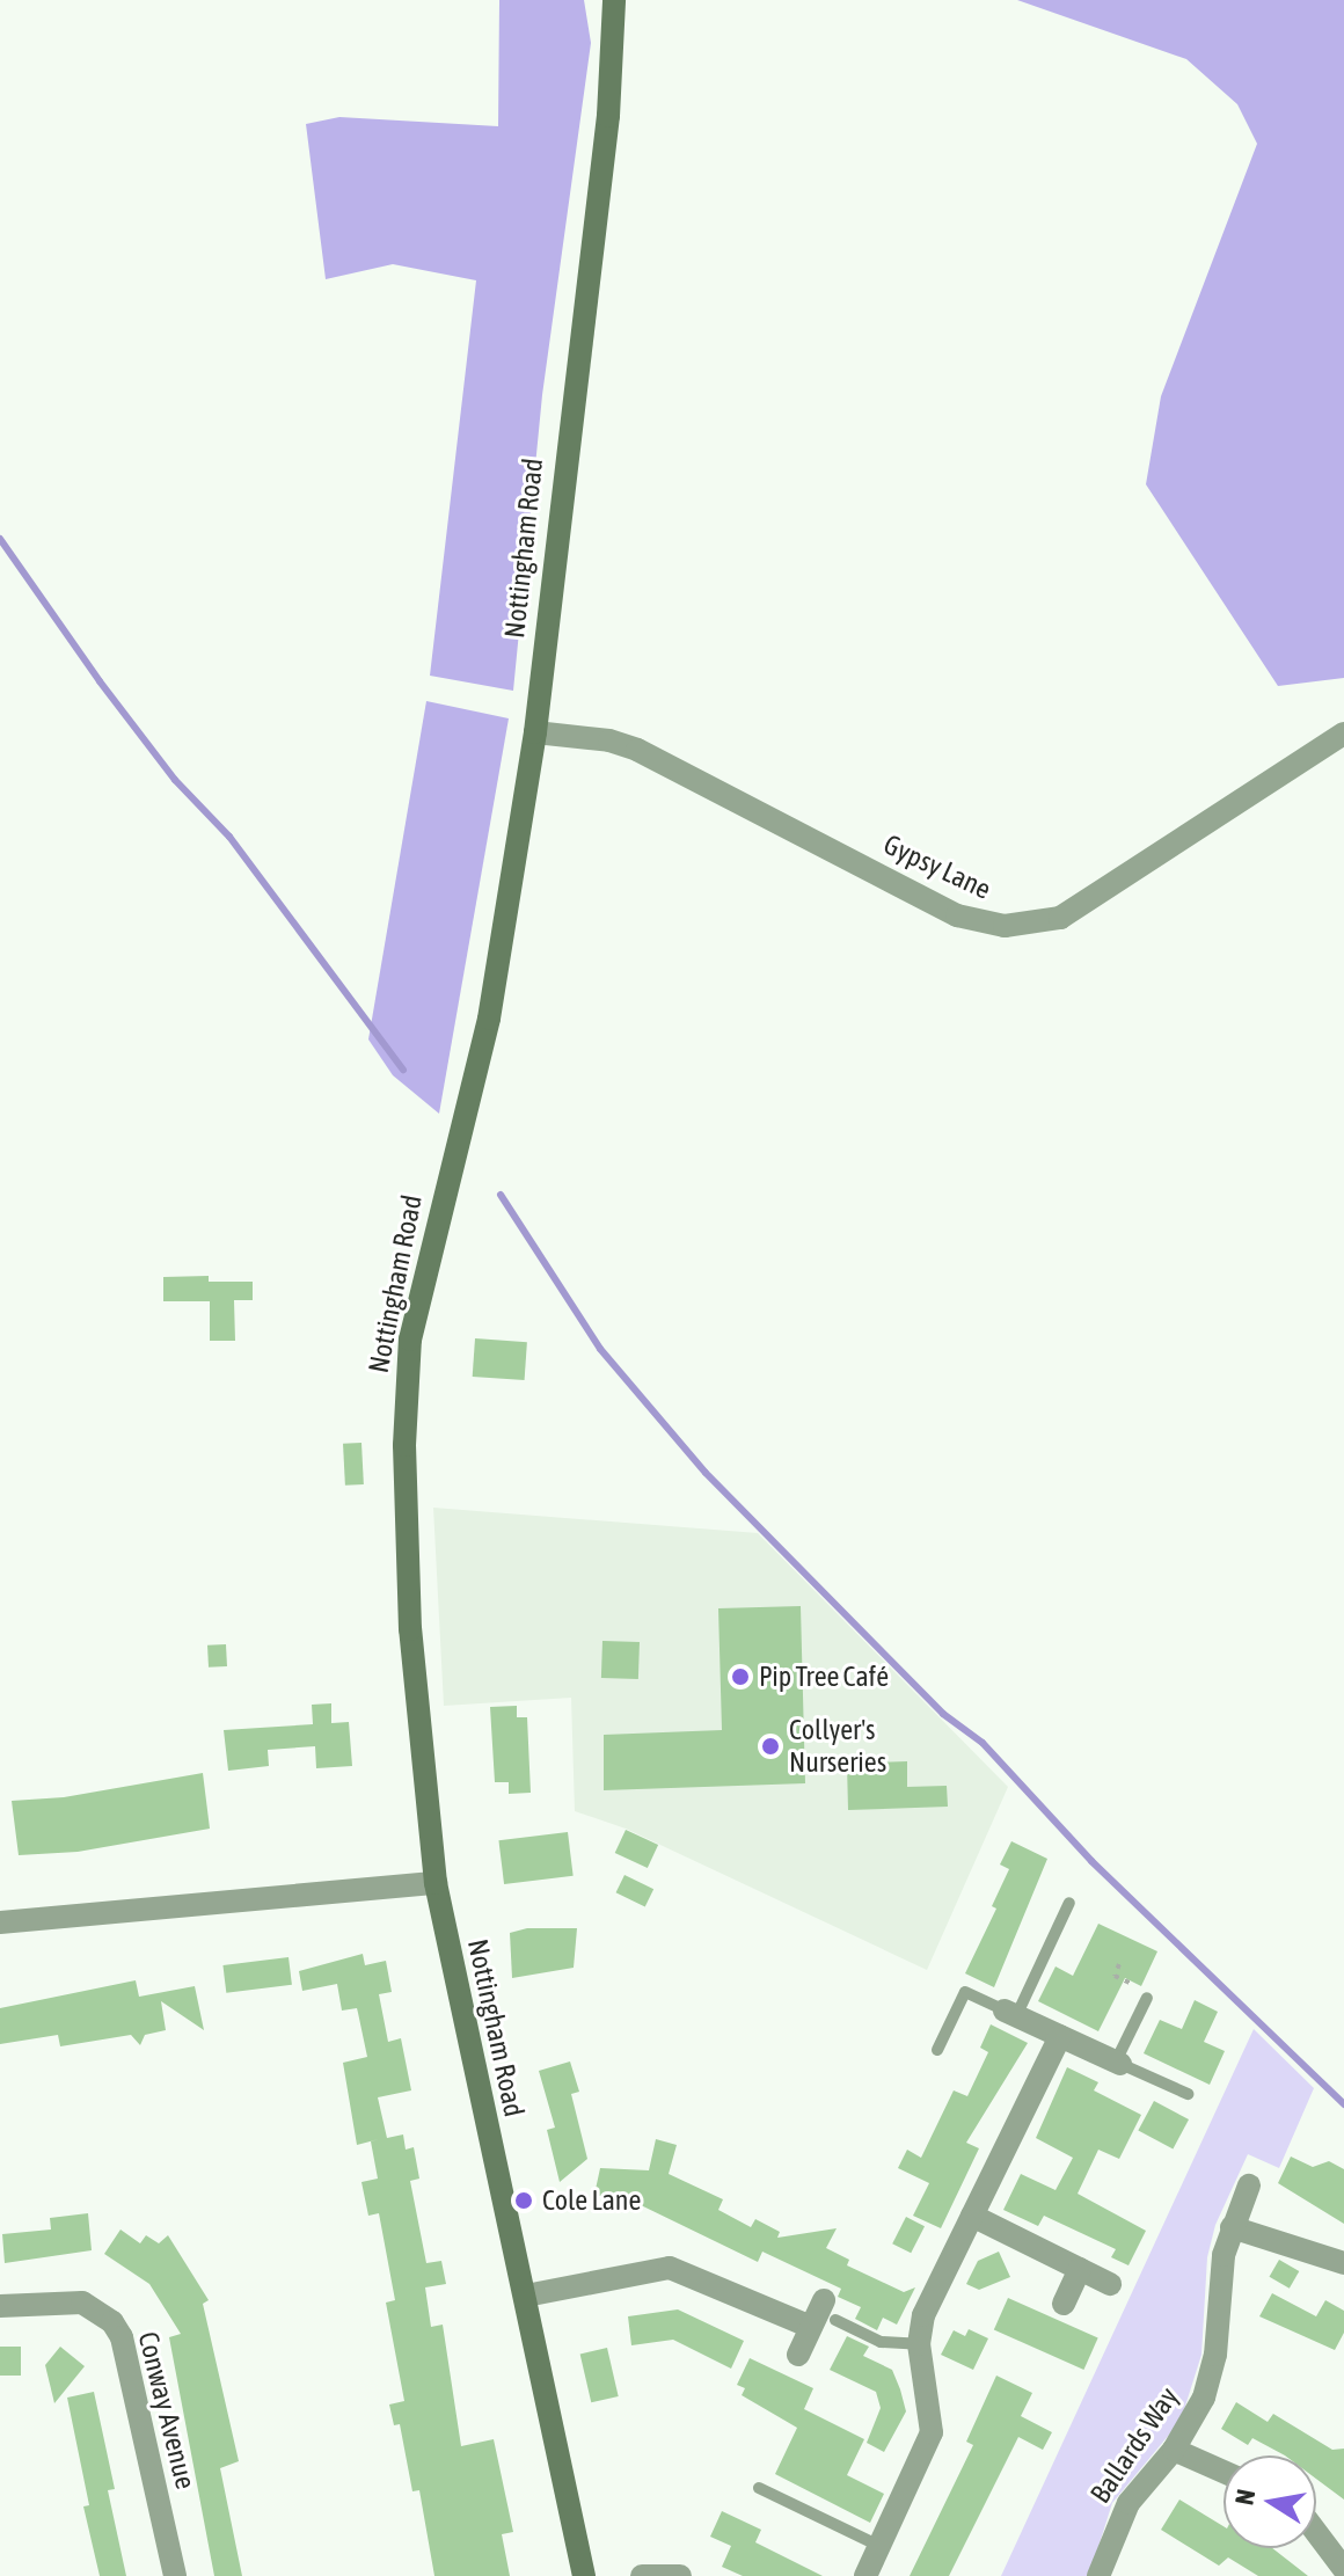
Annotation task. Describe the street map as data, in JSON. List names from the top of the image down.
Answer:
{
  "streets": {
    "main road": ["Nottingham Road"],
    "street": ["Gypsy Lane", "Conway Avenue", "Ballards Way"]
  },
  "crossings": [
    ["Nottingham Road", "Gypsy Lane"]
  ],
  "places": ["Pip Tree Café", "Collyer's Nurseries", "Cole Lane"],
  "north": "left"
}
